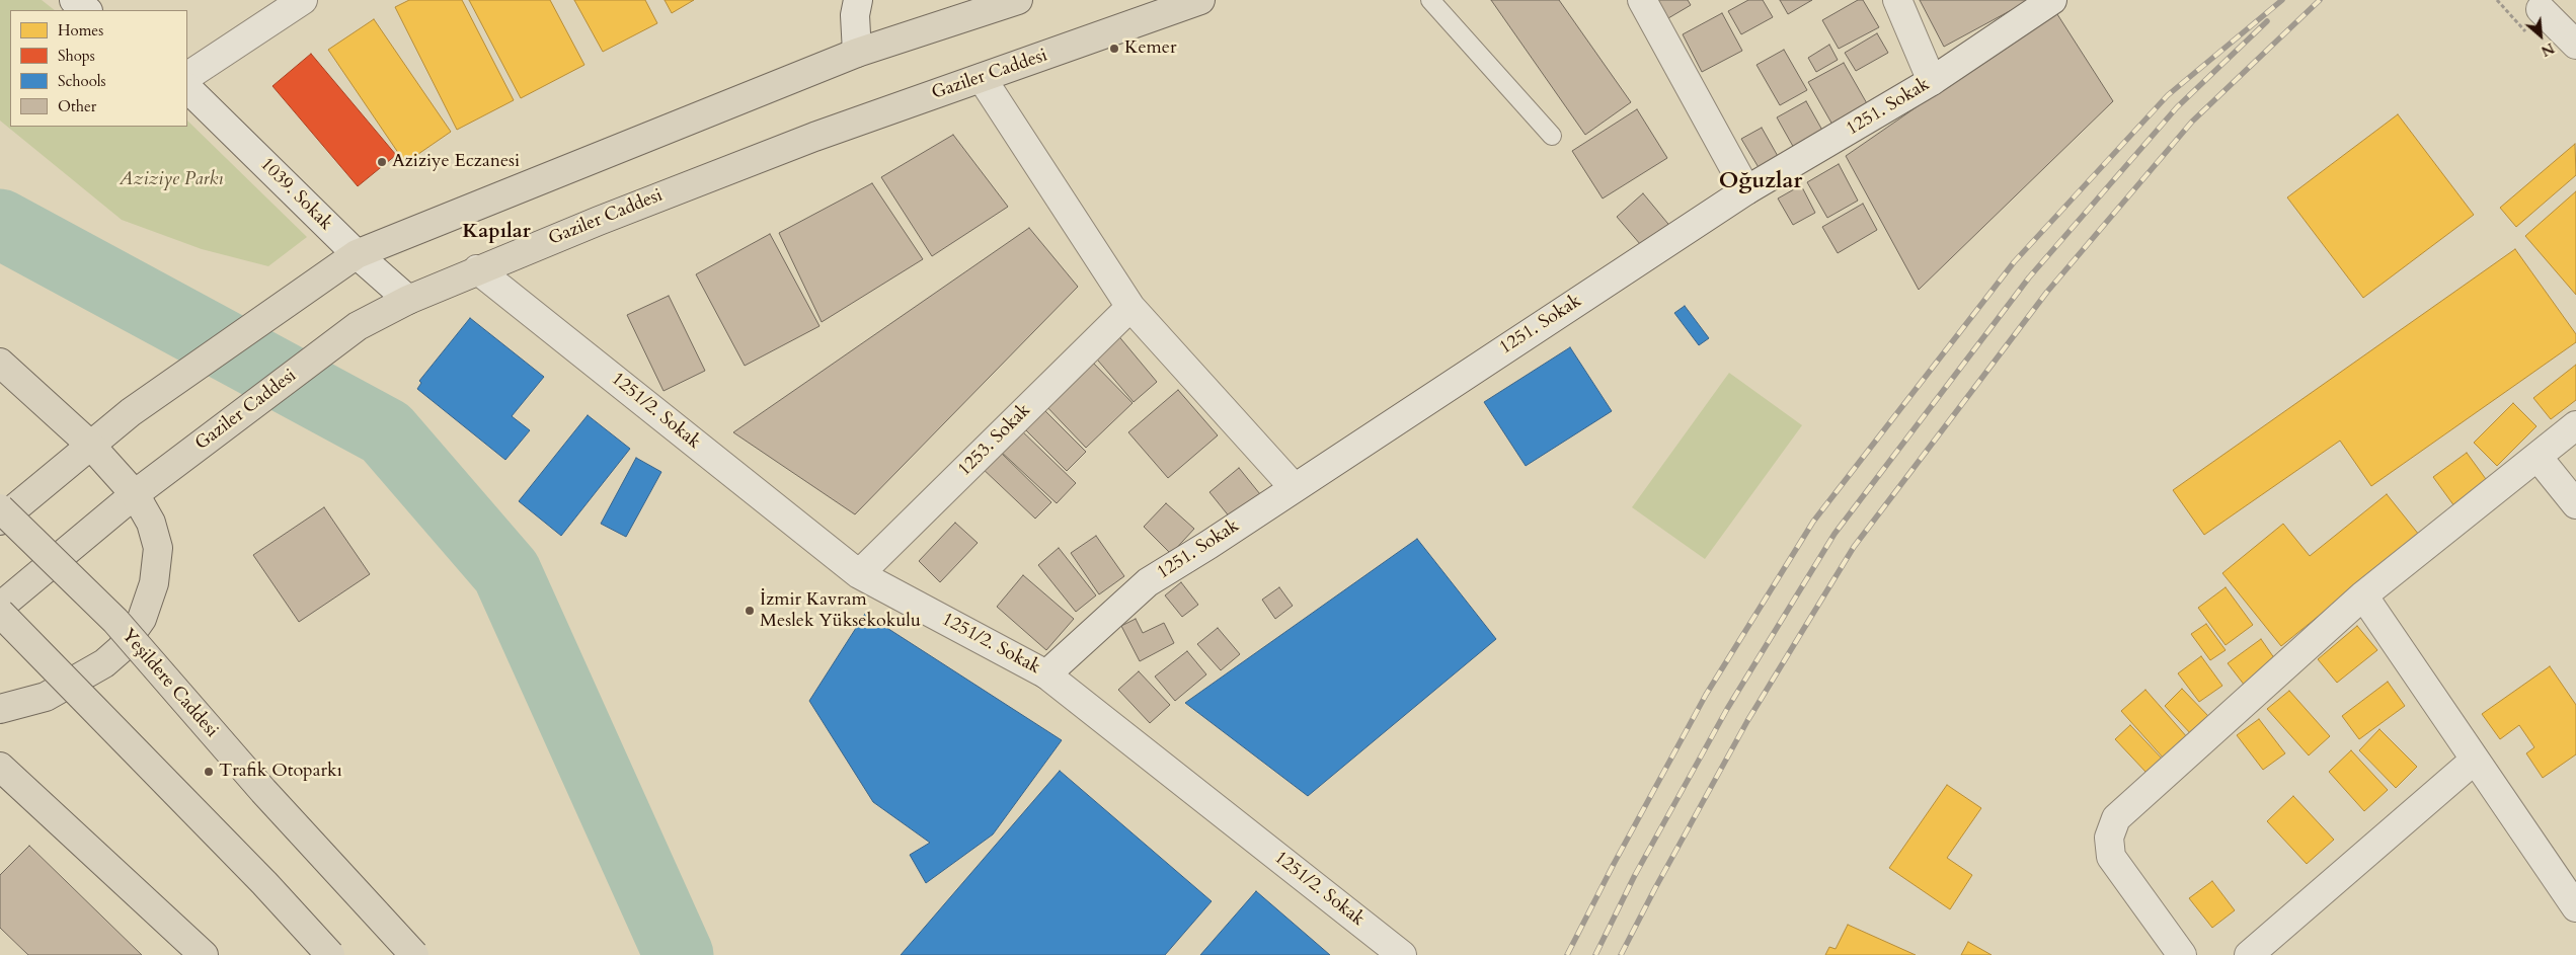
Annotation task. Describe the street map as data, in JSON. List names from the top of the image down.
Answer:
{
  "streets": {
    "main road": ["Gaziler Caddesi", "Yeşildere Caddesi"],
    "street": [
      "1251. Sokak",
      "1039. Sokak",
      "1251/2. Sokak",
      "1253. Sokak"
    ]
  },
  "crossings": [
    ["Gaziler Caddesi", "1039. Sokak"],
    ["Gaziler Caddesi", "1251/2. Sokak"],
    ["1251. Sokak", "1251/2. Sokak"],
    ["1251/2. Sokak", "1253. Sokak"]
  ],
  "districts": ["Oğuzlar", "Kapılar"],
  "parks": ["Aziziye Parkı"],
  "places": [
    "Kemer",
    "Aziziye Eczanesi",
    "İzmir Kavram Meslek Yüksekokulu",
    "Trafik Otoparkı"
  ],
  "legend": [
    "Homes",
    "Shops",
    "Schools",
    "Other"
  ],
  "north": "bottom right"
}
